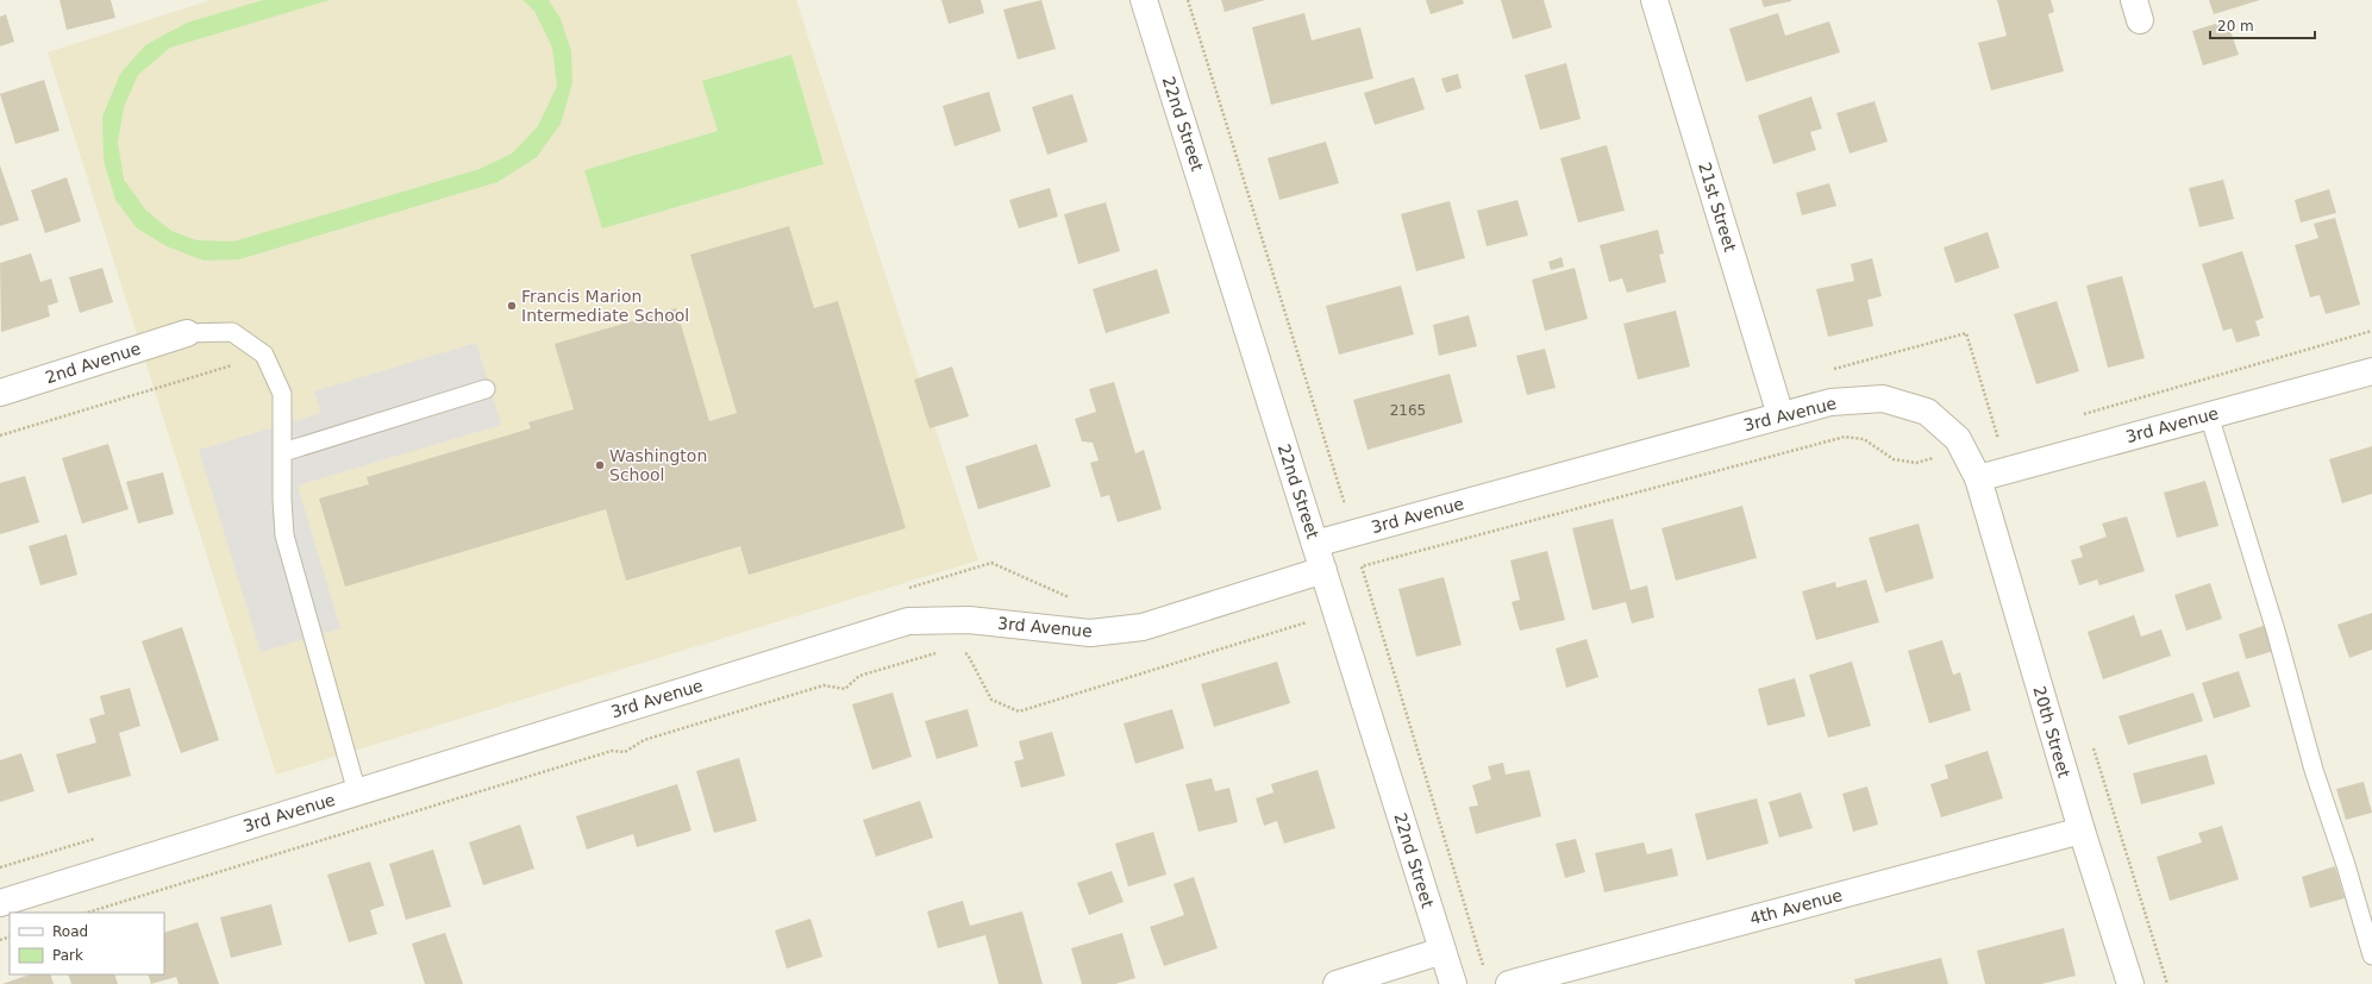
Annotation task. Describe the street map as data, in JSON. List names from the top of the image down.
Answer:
{
  "streets": {
    "street": [
      "22nd Street",
      "21st Street",
      "2nd Avenue",
      "3rd Avenue",
      "20th Street",
      "4th Avenue"
    ]
  },
  "crossings": [
    ["22nd Street", "3rd Avenue"],
    ["21st Street", "3rd Avenue"],
    ["3rd Avenue", "20th Street"],
    ["20th Street", "4th Avenue"]
  ],
  "places": ["Francis Marion Intermediate School", "Washington School"],
  "house_numbers": ["2165"],
  "legend": ["Road", "Park"],
  "scale_bar": "20 m"
}
